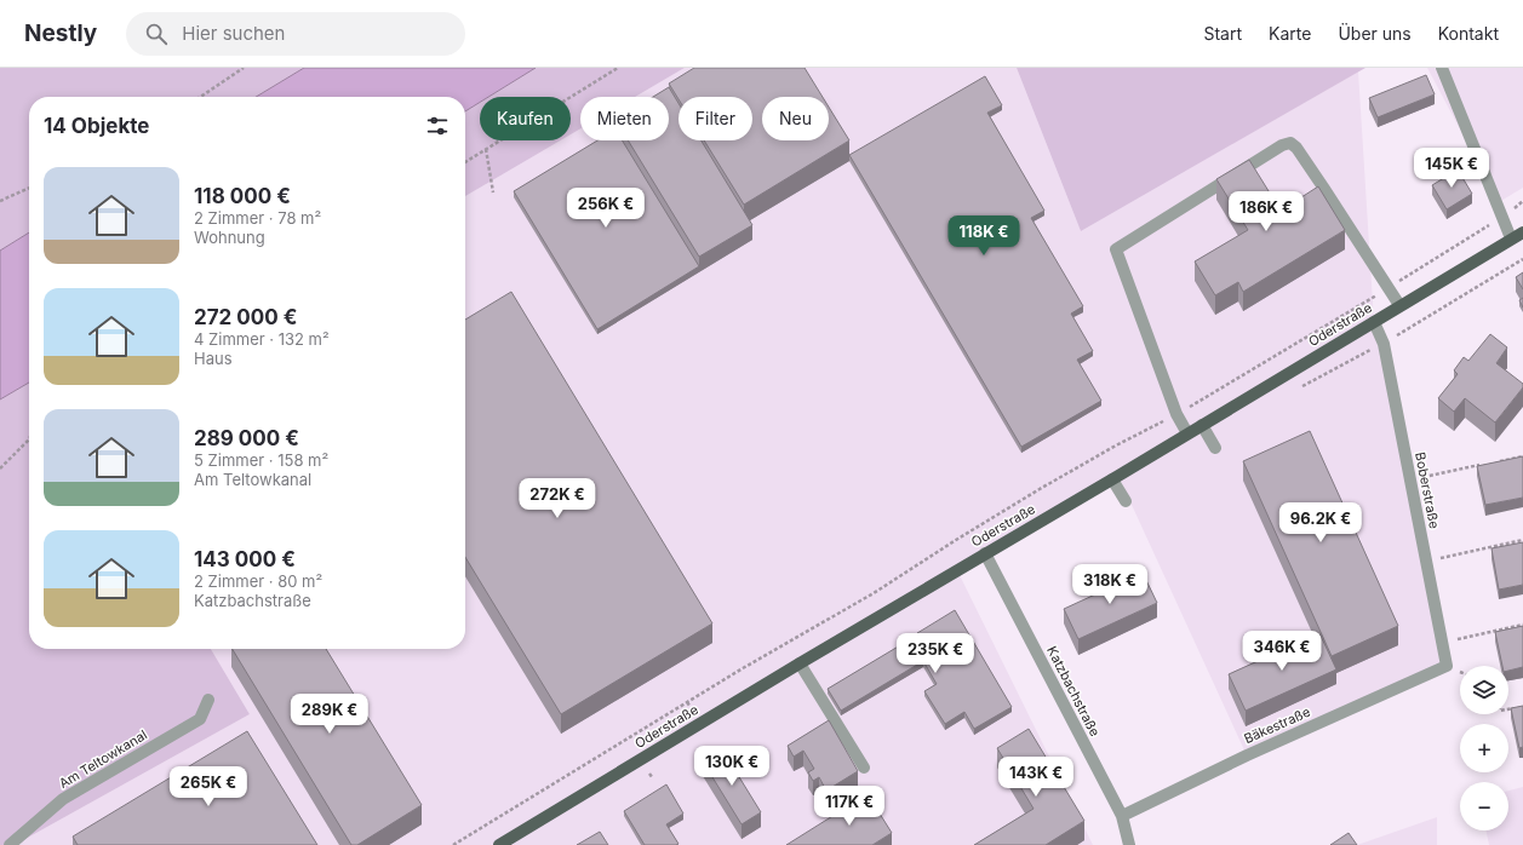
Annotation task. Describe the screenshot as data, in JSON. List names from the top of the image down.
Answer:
{
  "streets": {
    "main road": ["Oderstraße"],
    "street": [
      "Boberstraße",
      "Katzbachstraße",
      "Bäkestraße",
      "Am Teltowkanal"
    ]
  },
  "crossings": [
    ["Oderstraße", "Boberstraße"],
    ["Oderstraße", "Katzbachstraße"],
    ["Boberstraße", "Bäkestraße"],
    ["Katzbachstraße", "Bäkestraße"]
  ],
  "page": {
    "header": "Nestly",
    "search": "Hier suchen",
    "nav": [
      "Start",
      "Karte",
      "Über uns",
      "Kontakt"
    ],
    "chip": [
      "Kaufen",
      "Mieten",
      "Filter",
      "Neu"
    ],
    "heading": "14 Objekte",
    "price": [
      "145K €",
      "256K €",
      "186K €",
      "118K €",
      "272K €",
      "96.2K €",
      "318K €",
      "346K €",
      "235K €",
      "289K €",
      "130K €",
      "143K €",
      "265K €",
      "117K €"
    ],
    "list": [
      {
        "name": "118 000 €",
        "note": "2 Zimmer · 78 m² · Wohnung"
      },
      {
        "name": "272 000 €",
        "note": "4 Zimmer · 132 m² · Haus"
      },
      {
        "name": "289 000 €",
        "note": "5 Zimmer · 158 m² · Am Teltowkanal"
      },
      {
        "name": "143 000 €",
        "note": "2 Zimmer · 80 m² · Katzbachstraße"
      }
    ],
    "map_buttons": ["+", "−"]
  }
}
